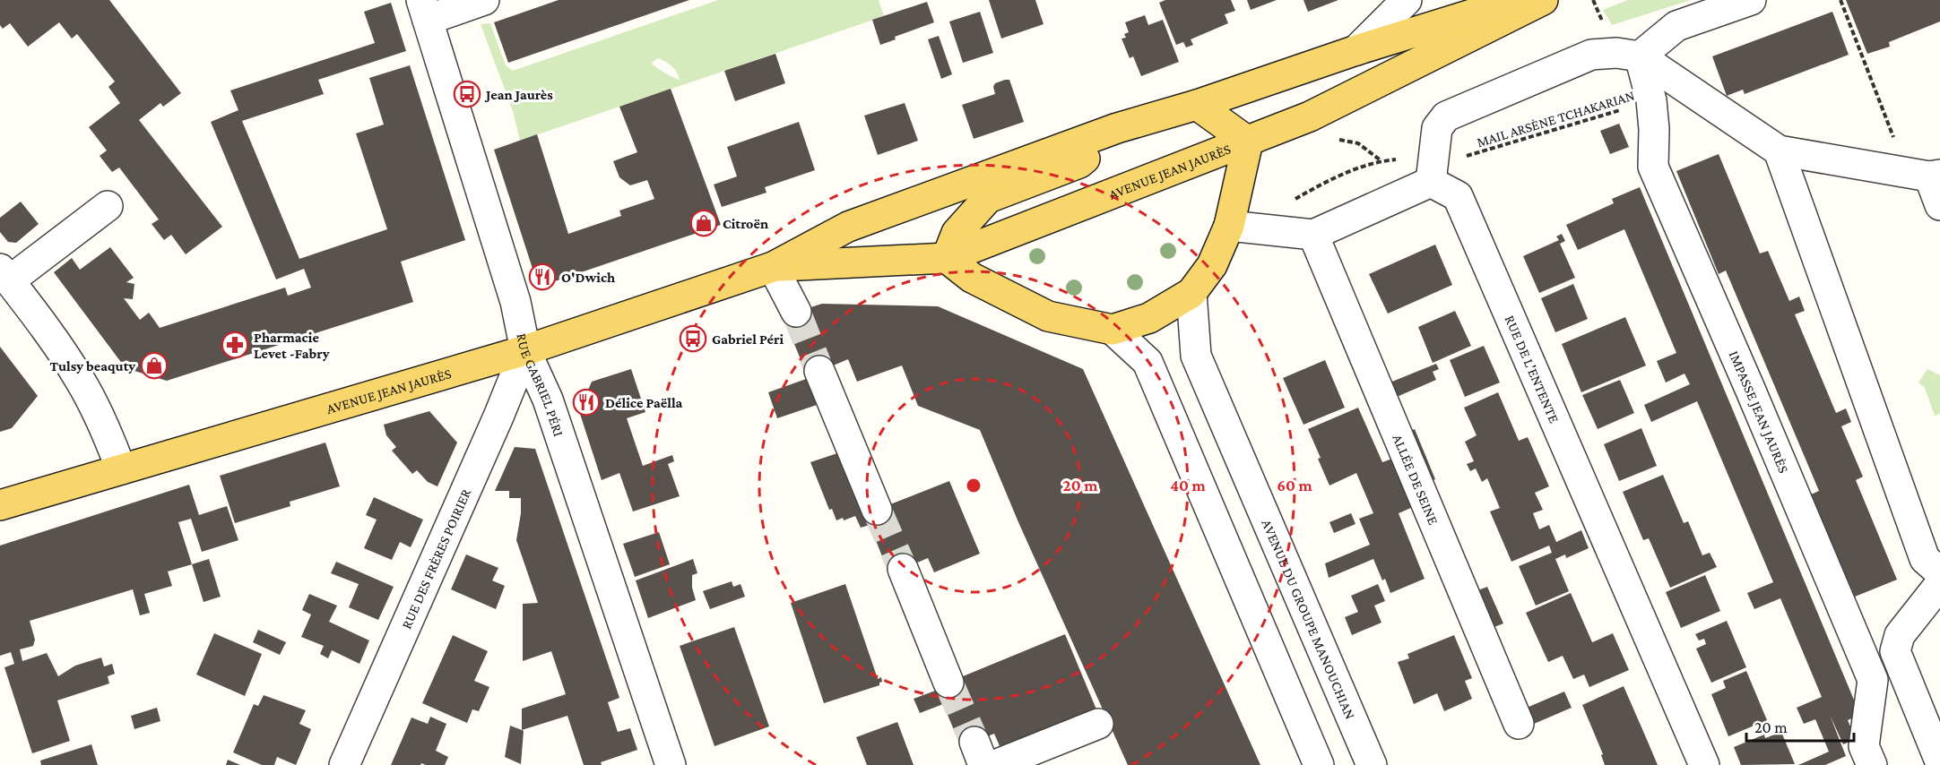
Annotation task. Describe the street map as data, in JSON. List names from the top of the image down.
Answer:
{
  "streets": {
    "main road": ["AVENUE JEAN JAURÈS"],
    "street": [
      "RUE DE L'ENTENTE",
      "RUE GABRIEL PÉRI",
      "IMPASSE JEAN JAURÈS",
      "ALLÉE DE SEINE",
      "RUE DES FRÈRES POIRIER",
      "AVENUE DU GROUPE MANOUCHIAN"
    ],
    "path": ["MAIL ARSÈNE TCHAKARIAN"]
  },
  "crossings": [
    ["MAIL ARSÈNE TCHAKARIAN", "RUE DE L'ENTENTE"],
    ["MAIL ARSÈNE TCHAKARIAN", "IMPASSE JEAN JAURÈS"],
    ["AVENUE JEAN JAURÈS", "RUE GABRIEL PÉRI"],
    ["AVENUE JEAN JAURÈS", "RUE DES FRÈRES POIRIER"],
    ["RUE GABRIEL PÉRI", "RUE DES FRÈRES POIRIER"]
  ],
  "places": {
    "bus stop": ["Jean Jaurès", "Gabriel Péri"],
    "shop": ["Citroën", "Tulsy beaquty"],
    "restaurant": ["O'Dwich", "Délice Paëlla"],
    "pharmacy": ["Pharmacie Levet -Fabry"]
  },
  "scale_bar": "20 m",
  "rings": ["20 m", "40 m", "60 m"]
}
